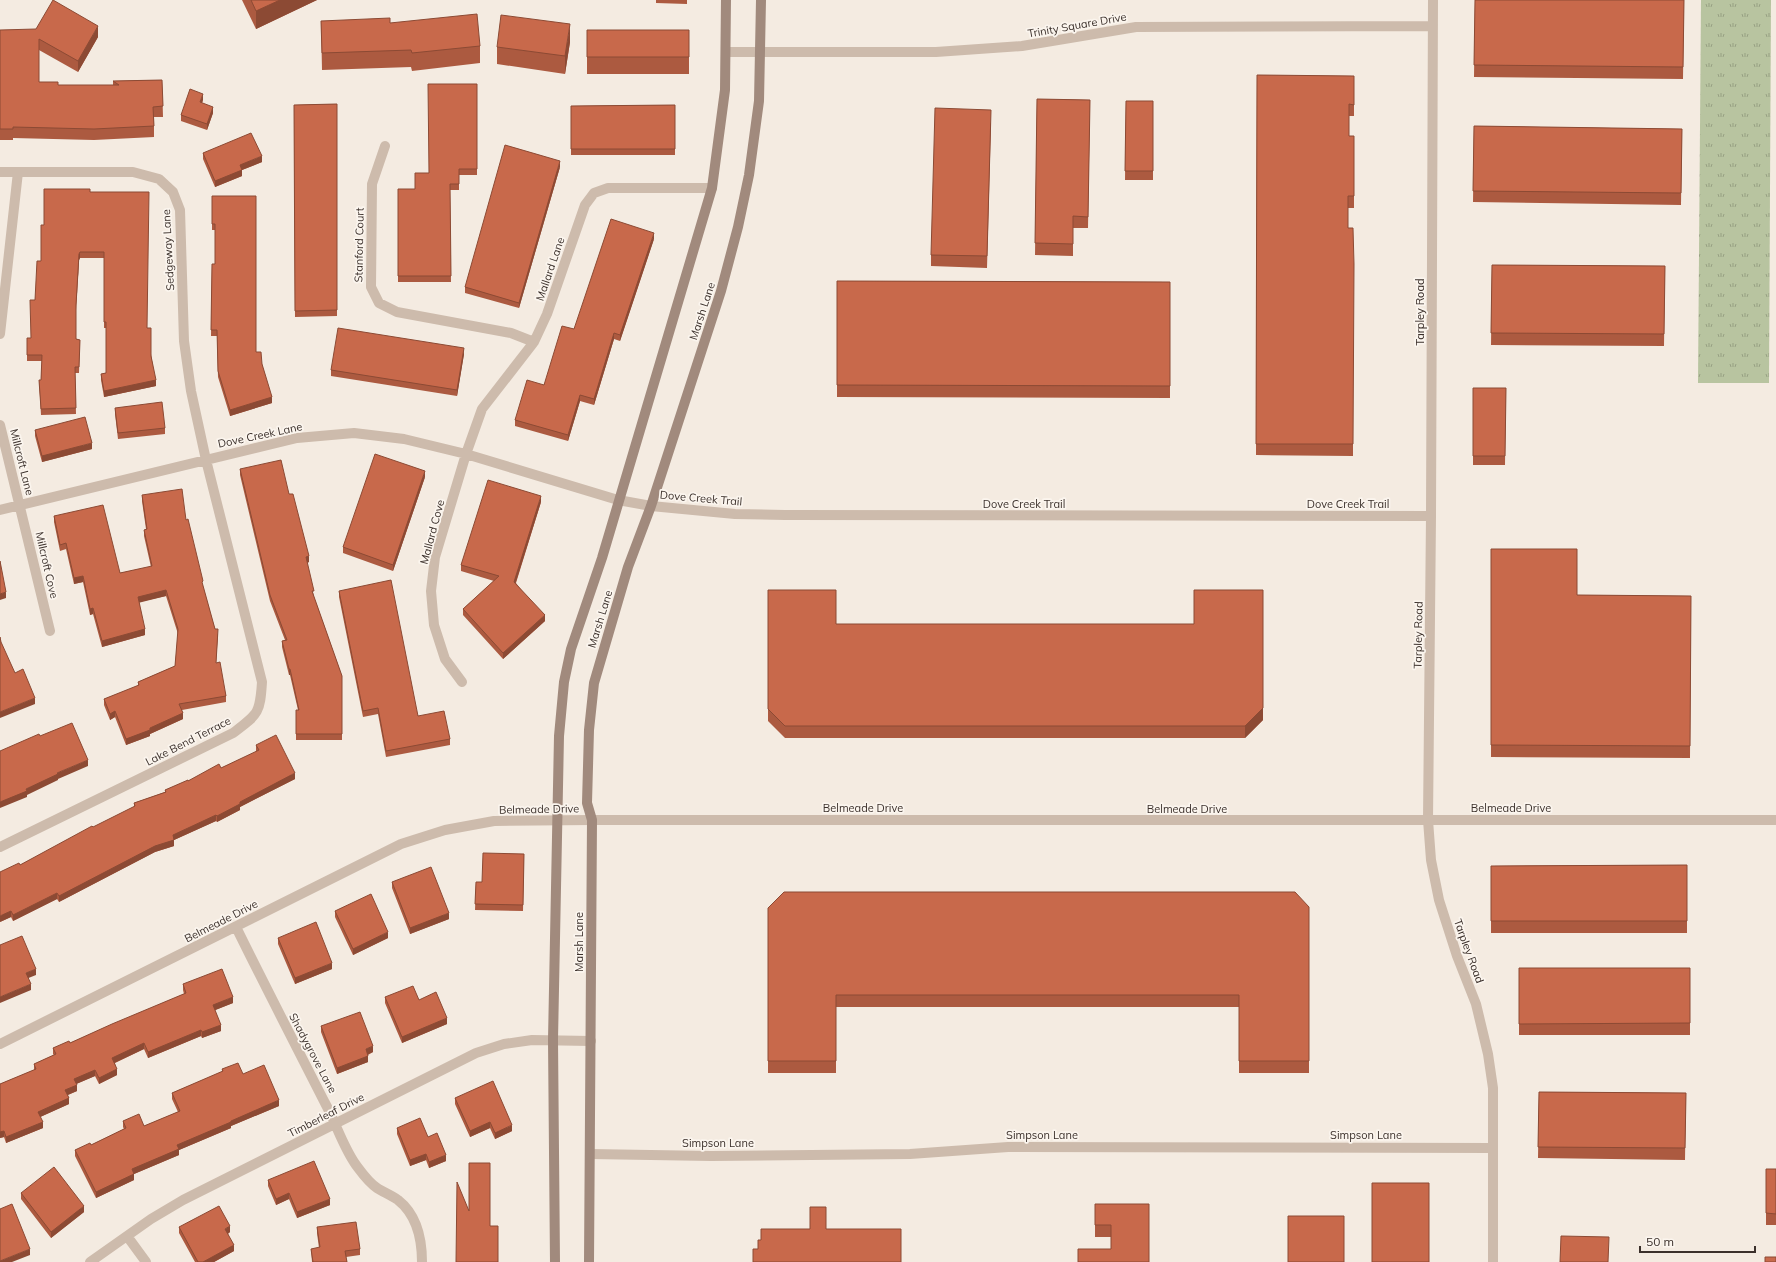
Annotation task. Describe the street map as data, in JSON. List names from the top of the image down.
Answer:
{
  "streets": {
    "main road": ["Marsh Lane"],
    "street": [
      "Trinity Square Drive",
      "Stanford Court",
      "Sedgeway Lane",
      "Mallard Lane",
      "Tarpley Road",
      "Dove Creek Lane",
      "Millcroft Lane",
      "Dove Creek Trail",
      "Mallard Cove",
      "Millcroft Cove",
      "Lake Bend Terrace",
      "Belmeade Drive",
      "Shadygrove Lane",
      "Timberleaf Drive",
      "Simpson Lane"
    ]
  },
  "crossings": [
    ["Trinity Square Drive", "Marsh Lane"],
    ["Trinity Square Drive", "Tarpley Road"],
    ["Stanford Court", "Mallard Lane"],
    ["Sedgeway Lane", "Dove Creek Lane"],
    ["Sedgeway Lane", "Lake Bend Terrace"],
    ["Mallard Lane", "Marsh Lane"],
    ["Mallard Lane", "Dove Creek Lane"],
    ["Mallard Lane", "Mallard Cove"],
    ["Marsh Lane", "Dove Creek Lane"],
    ["Marsh Lane", "Dove Creek Trail"],
    ["Marsh Lane", "Belmeade Drive"],
    ["Marsh Lane", "Timberleaf Drive"],
    ["Marsh Lane", "Simpson Lane"],
    ["Tarpley Road", "Dove Creek Trail"],
    ["Tarpley Road", "Belmeade Drive"],
    ["Tarpley Road", "Simpson Lane"],
    ["Dove Creek Lane", "Millcroft Lane"],
    ["Dove Creek Lane", "Dove Creek Trail"],
    ["Dove Creek Lane", "Mallard Cove"],
    ["Dove Creek Lane", "Millcroft Cove"],
    ["Dove Creek Lane", "Lake Bend Terrace"],
    ["Millcroft Lane", "Millcroft Cove"],
    ["Belmeade Drive", "Shadygrove Lane"],
    ["Shadygrove Lane", "Timberleaf Drive"]
  ],
  "scale_bar": "50 m"
}
